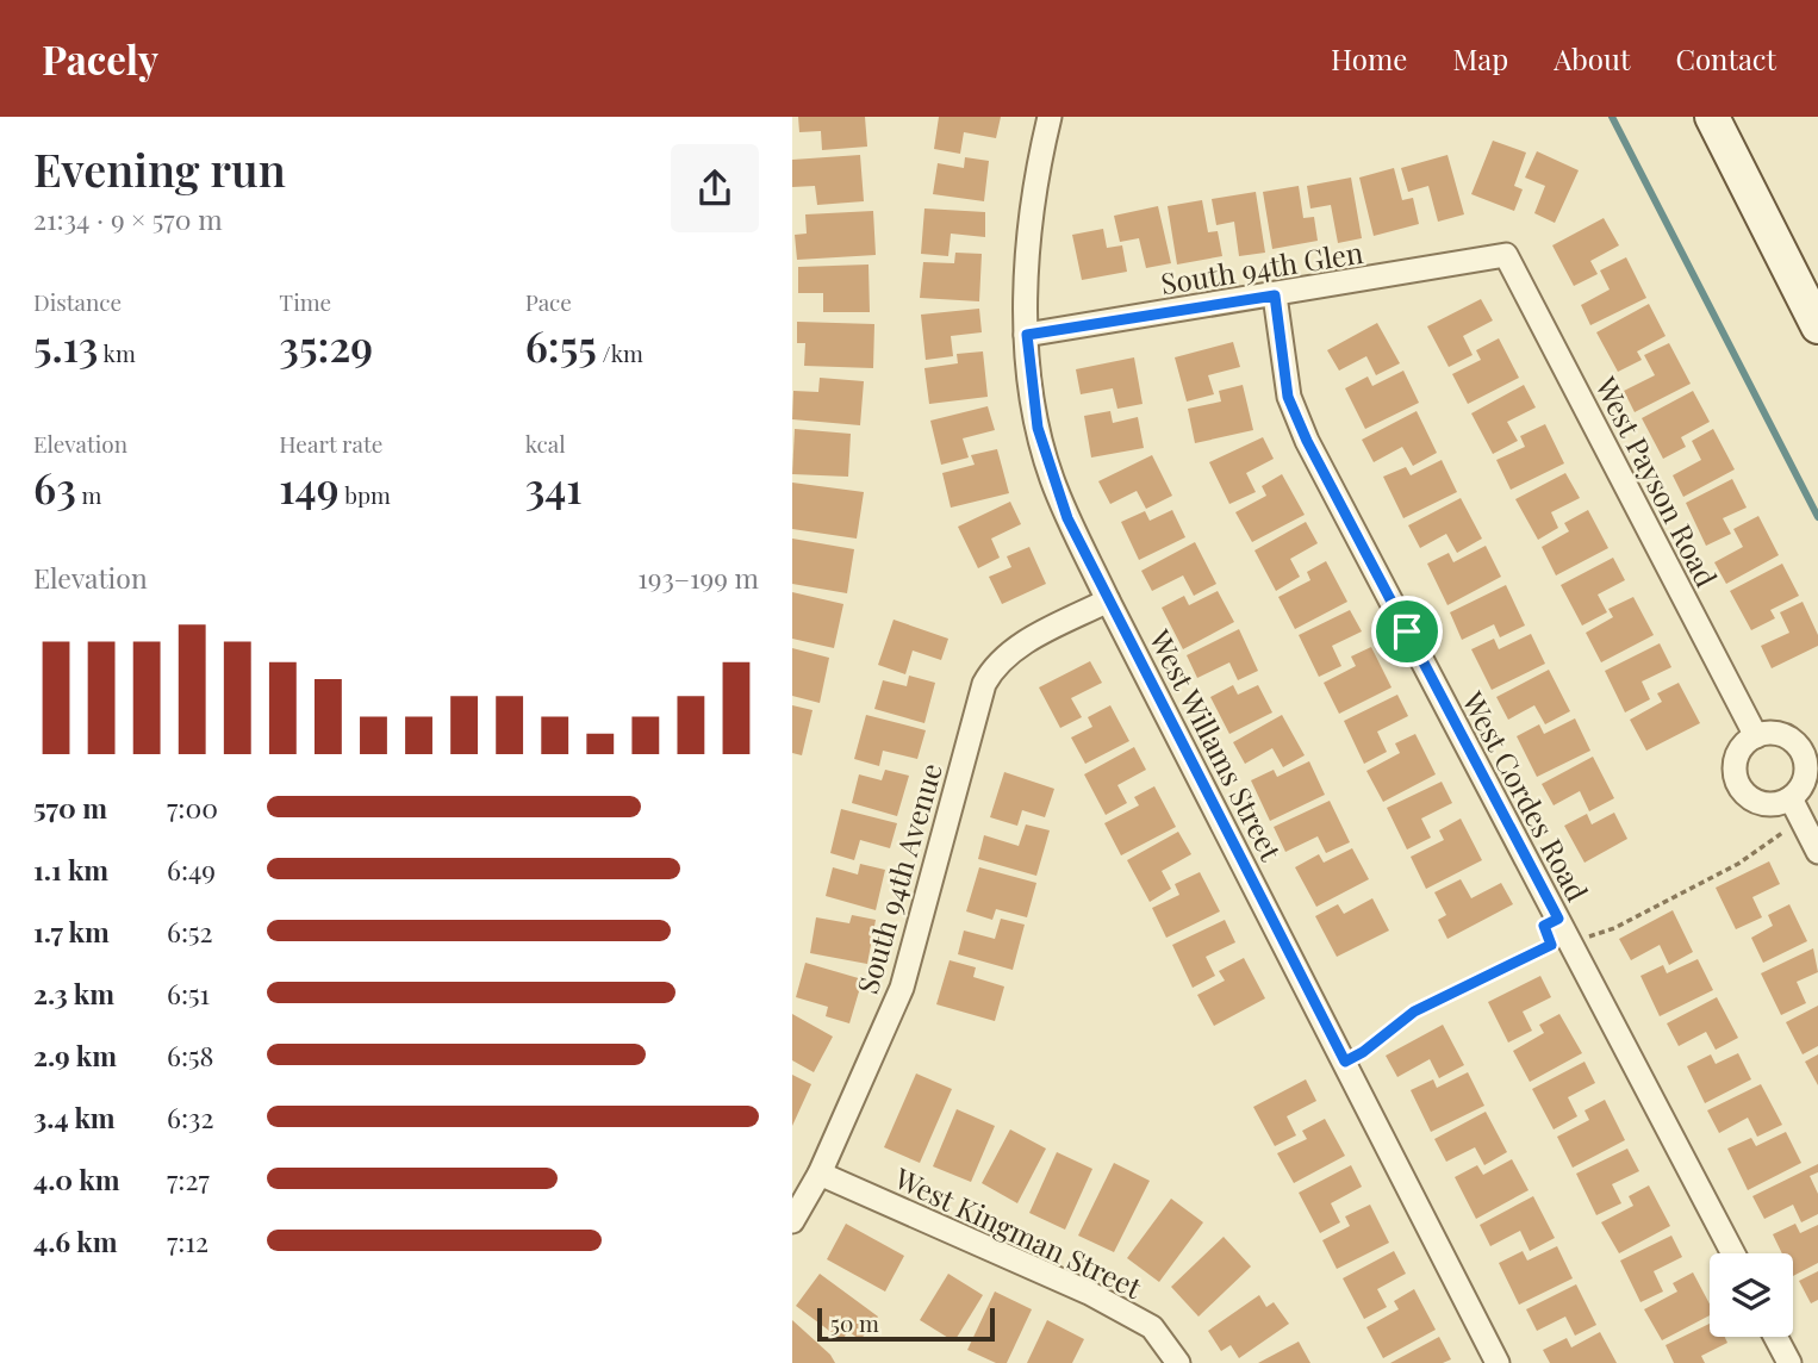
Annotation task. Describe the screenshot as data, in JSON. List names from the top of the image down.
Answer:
{
  "streets": {
    "street": [
      "South 94th Glen",
      "West Payson Road",
      "West Willams Street",
      "West Cordes Road",
      "South 94th Avenue",
      "West Kingman Street"
    ]
  },
  "crossings": [
    ["South 94th Glen", "West Payson Road"],
    ["South 94th Glen", "West Willams Street"],
    ["South 94th Glen", "West Cordes Road"],
    ["West Willams Street", "South 94th Avenue"],
    ["South 94th Avenue", "West Kingman Street"]
  ],
  "scale_bar": "50 m",
  "page": {
    "header": "Pacely",
    "nav": [
      "Home",
      "Map",
      "About",
      "Contact"
    ],
    "heading": ["Evening run", "21:34 · 9 × 570 m"],
    "stats": [
      ["Distance", "5.13 km"],
      ["Time", "35:29"],
      ["Pace", "6:55 /km"],
      ["Elevation", "63 m"],
      ["Heart rate", "149 bpm"],
      ["kcal", "341"]
    ],
    "chart": ["Elevation", "193–199 m"],
    "list": [
      {
        "name": "570 m",
        "note": "7:00"
      },
      {
        "name": "1.1 km",
        "note": "6:49"
      },
      {
        "name": "1.7 km",
        "note": "6:52"
      },
      {
        "name": "2.3 km",
        "note": "6:51"
      },
      {
        "name": "2.9 km",
        "note": "6:58"
      },
      {
        "name": "3.4 km",
        "note": "6:32"
      },
      {
        "name": "4.0 km",
        "note": "7:27"
      },
      {
        "name": "4.6 km",
        "note": "7:12"
      }
    ],
    "scale": "50 m"
  }
}
